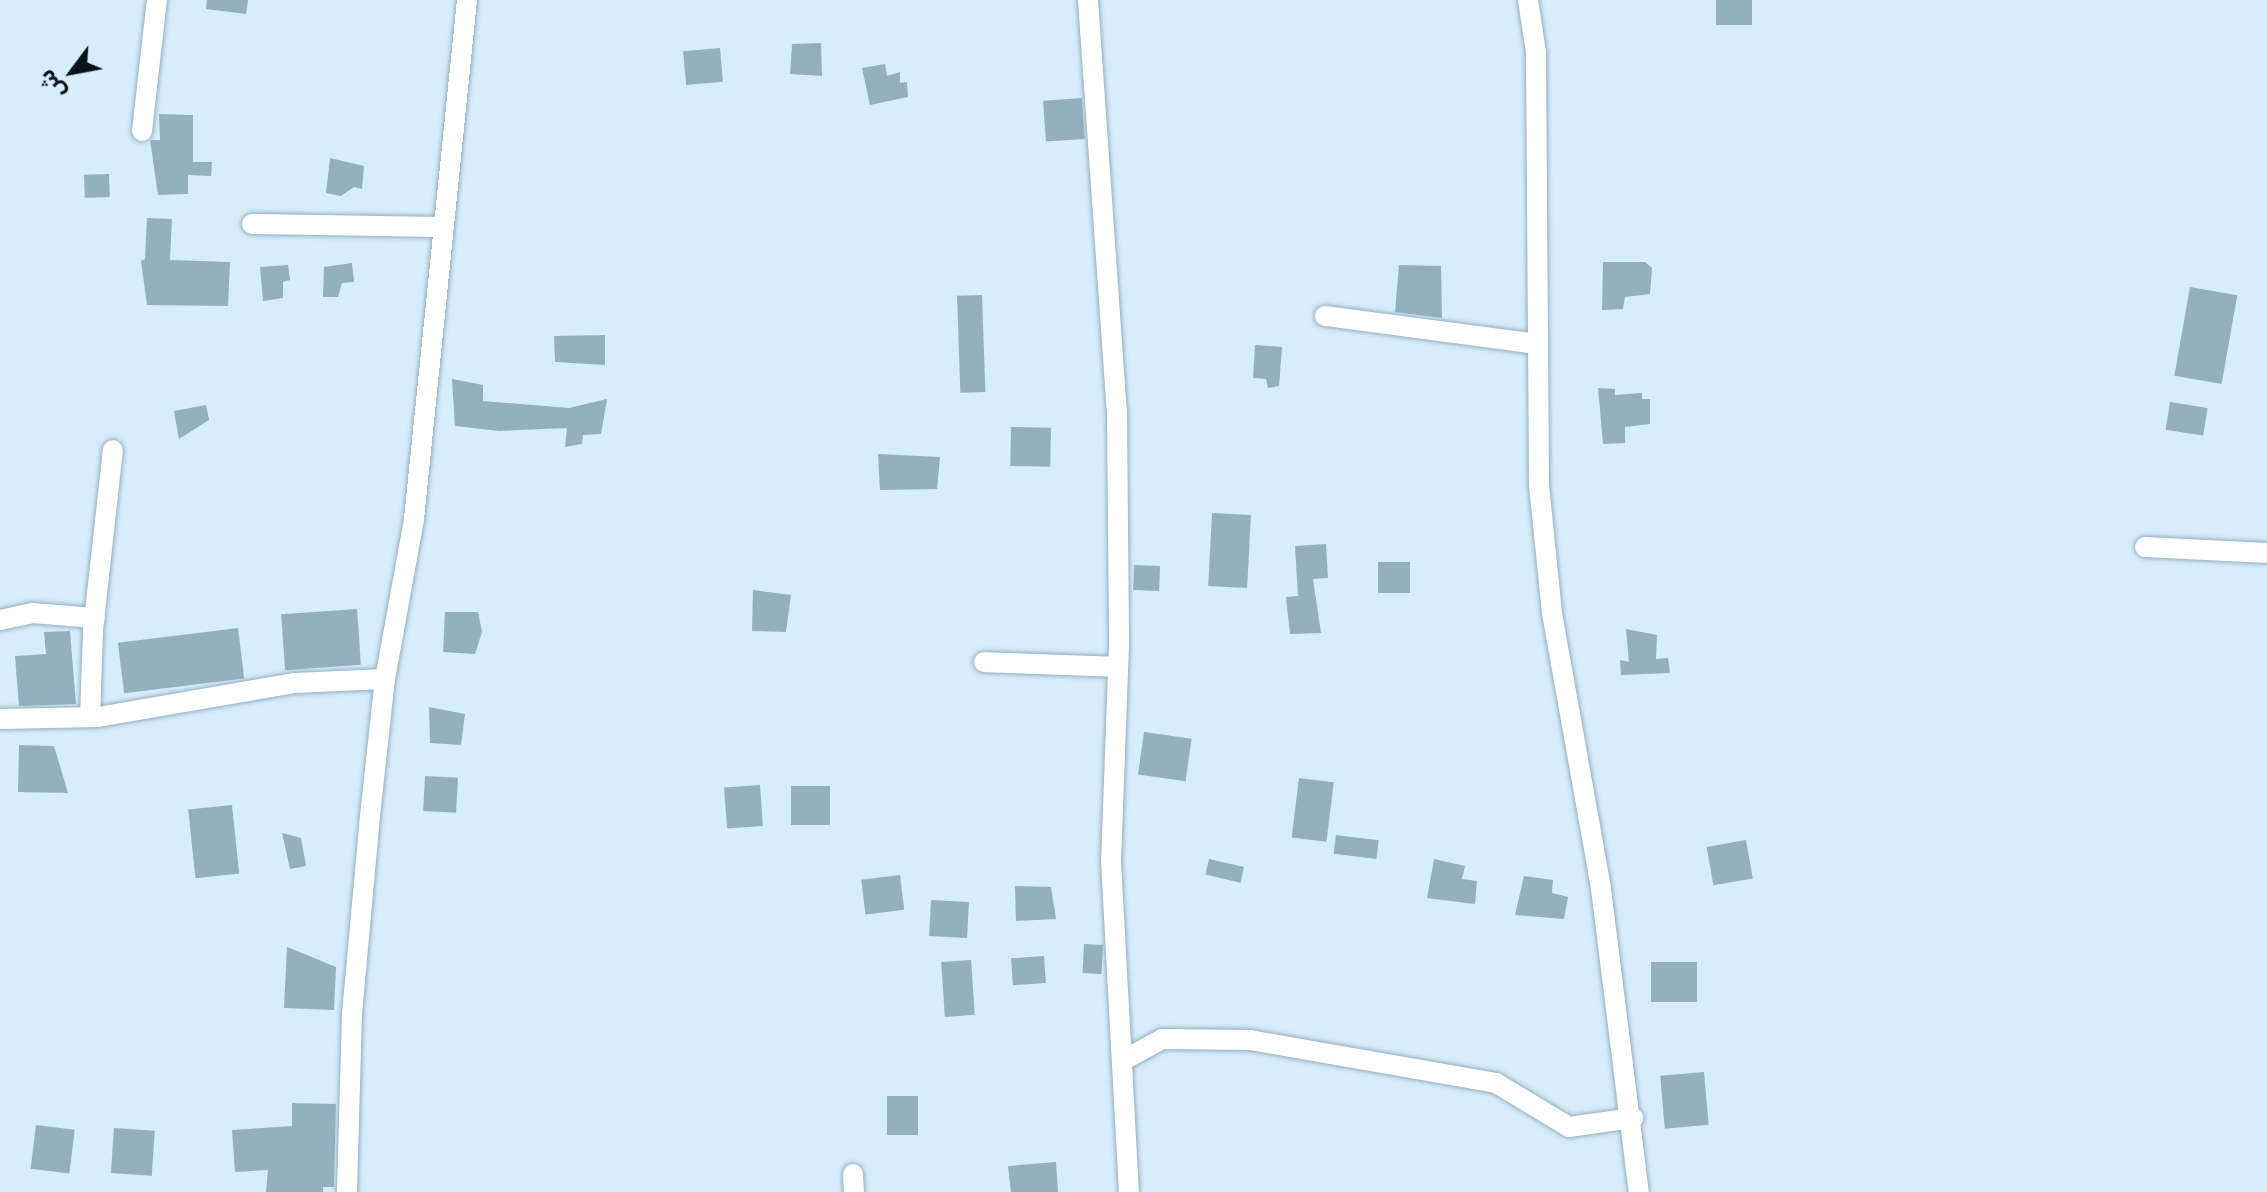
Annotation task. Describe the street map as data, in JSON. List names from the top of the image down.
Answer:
{
  "north": "bottom left"
}
